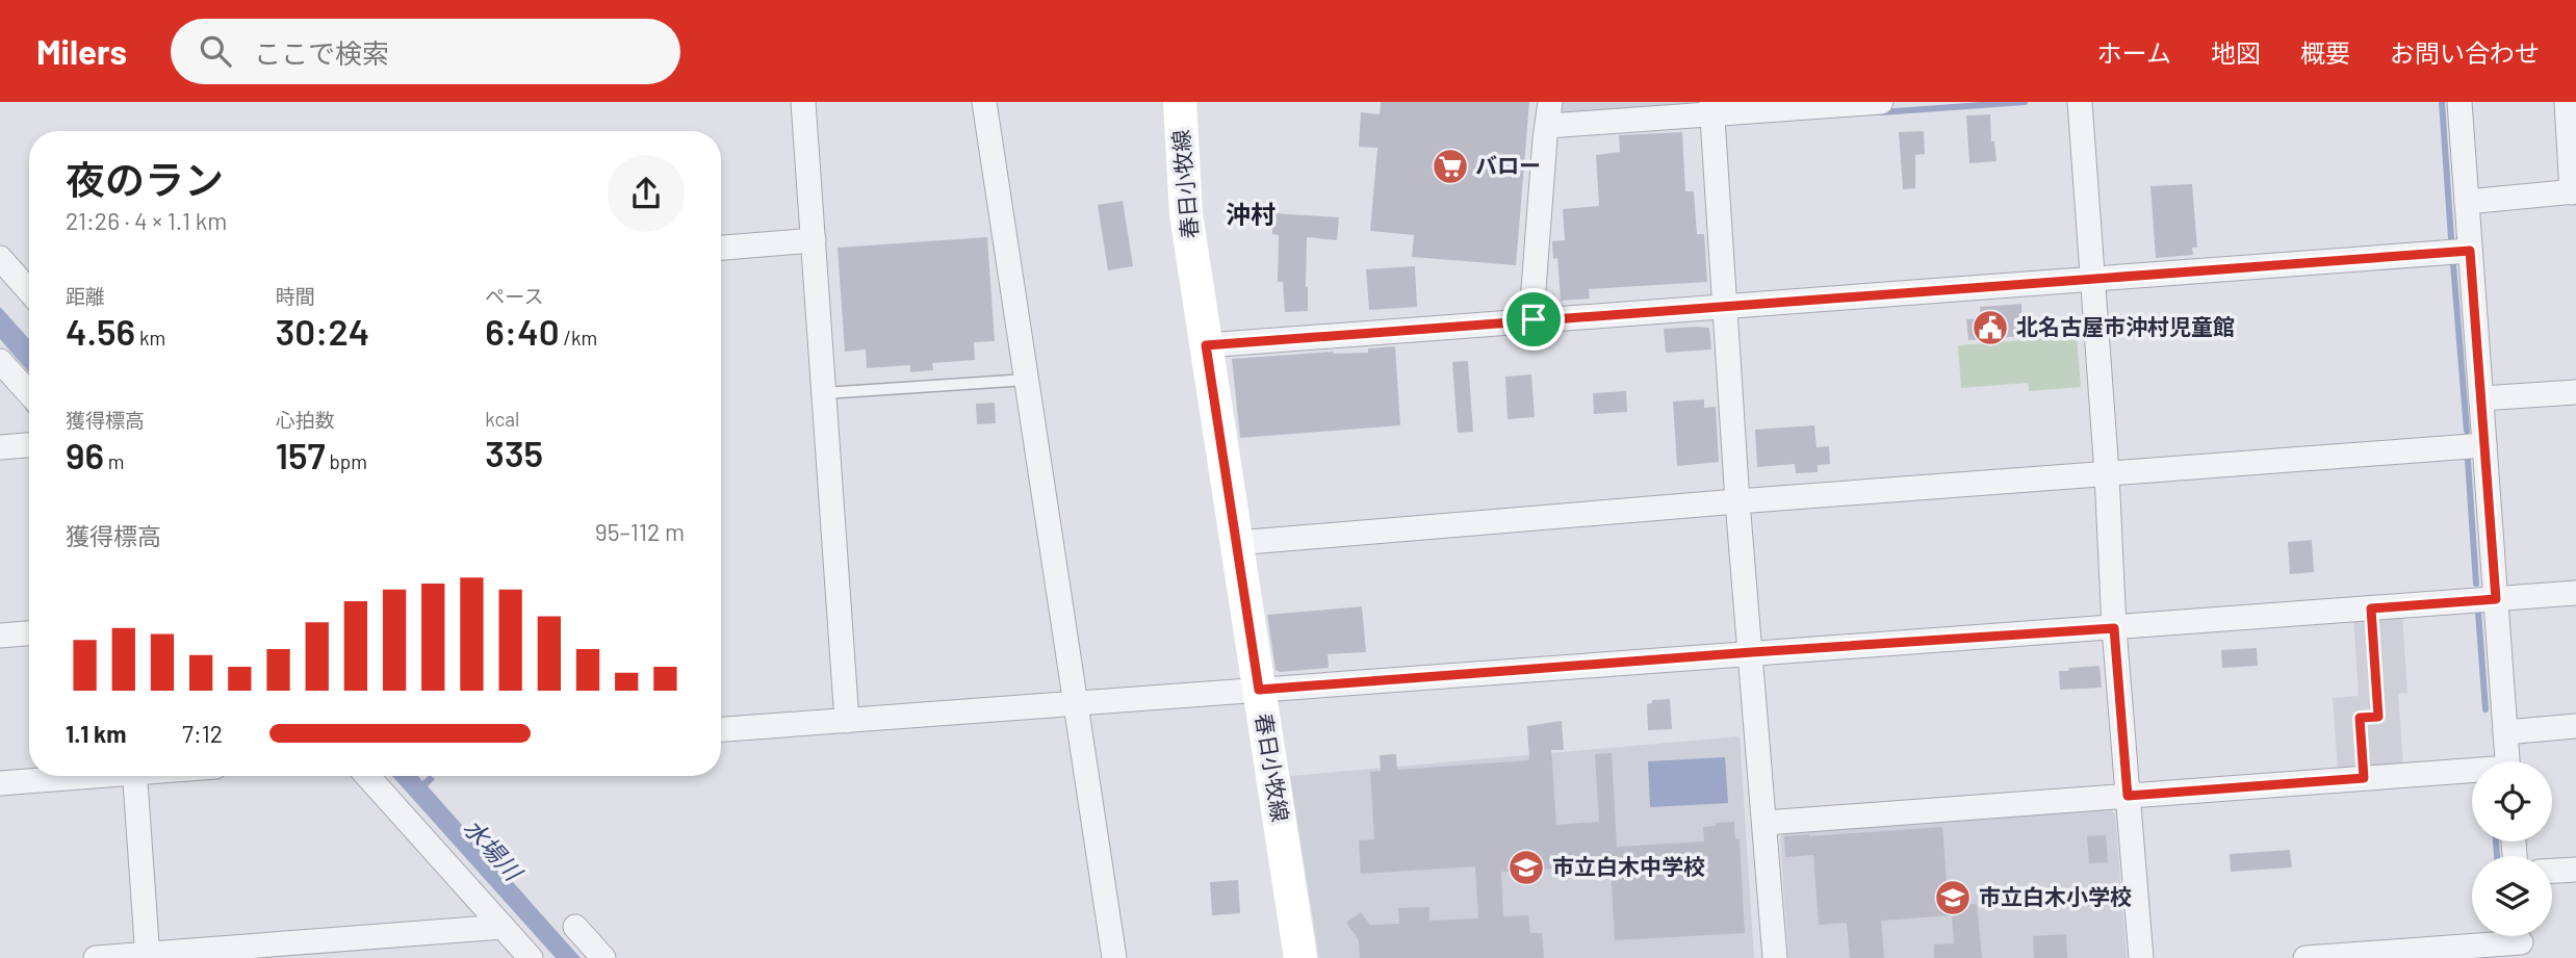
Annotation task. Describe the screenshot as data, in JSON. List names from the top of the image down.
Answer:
{
  "streets": {
    "main road": ["春日小牧線"]
  },
  "districts": ["沖村"],
  "water": ["水場川"],
  "places": {
    "supermarket": ["バロー"],
    "public building": ["北名古屋市沖村児童館"],
    "school or university": ["市立白木中学校", "市立白木小学校"]
  },
  "page": {
    "header": "Milers",
    "search": "ここで検索",
    "nav": [
      "ホーム",
      "地図",
      "概要",
      "お問い合わせ"
    ],
    "heading": ["夜のラン", "21:26 · 4 × 1.1 km"],
    "stats": [
      ["距離", "4.56 km"],
      ["時間", "30:24"],
      ["ペース", "6:40 /km"],
      ["獲得標高", "96 m"],
      ["心拍数", "157 bpm"],
      ["kcal", "335"]
    ],
    "chart": ["獲得標高", "95–112 m"],
    "list": [
      {
        "name": "1.1 km",
        "note": "7:12"
      }
    ]
  }
}
